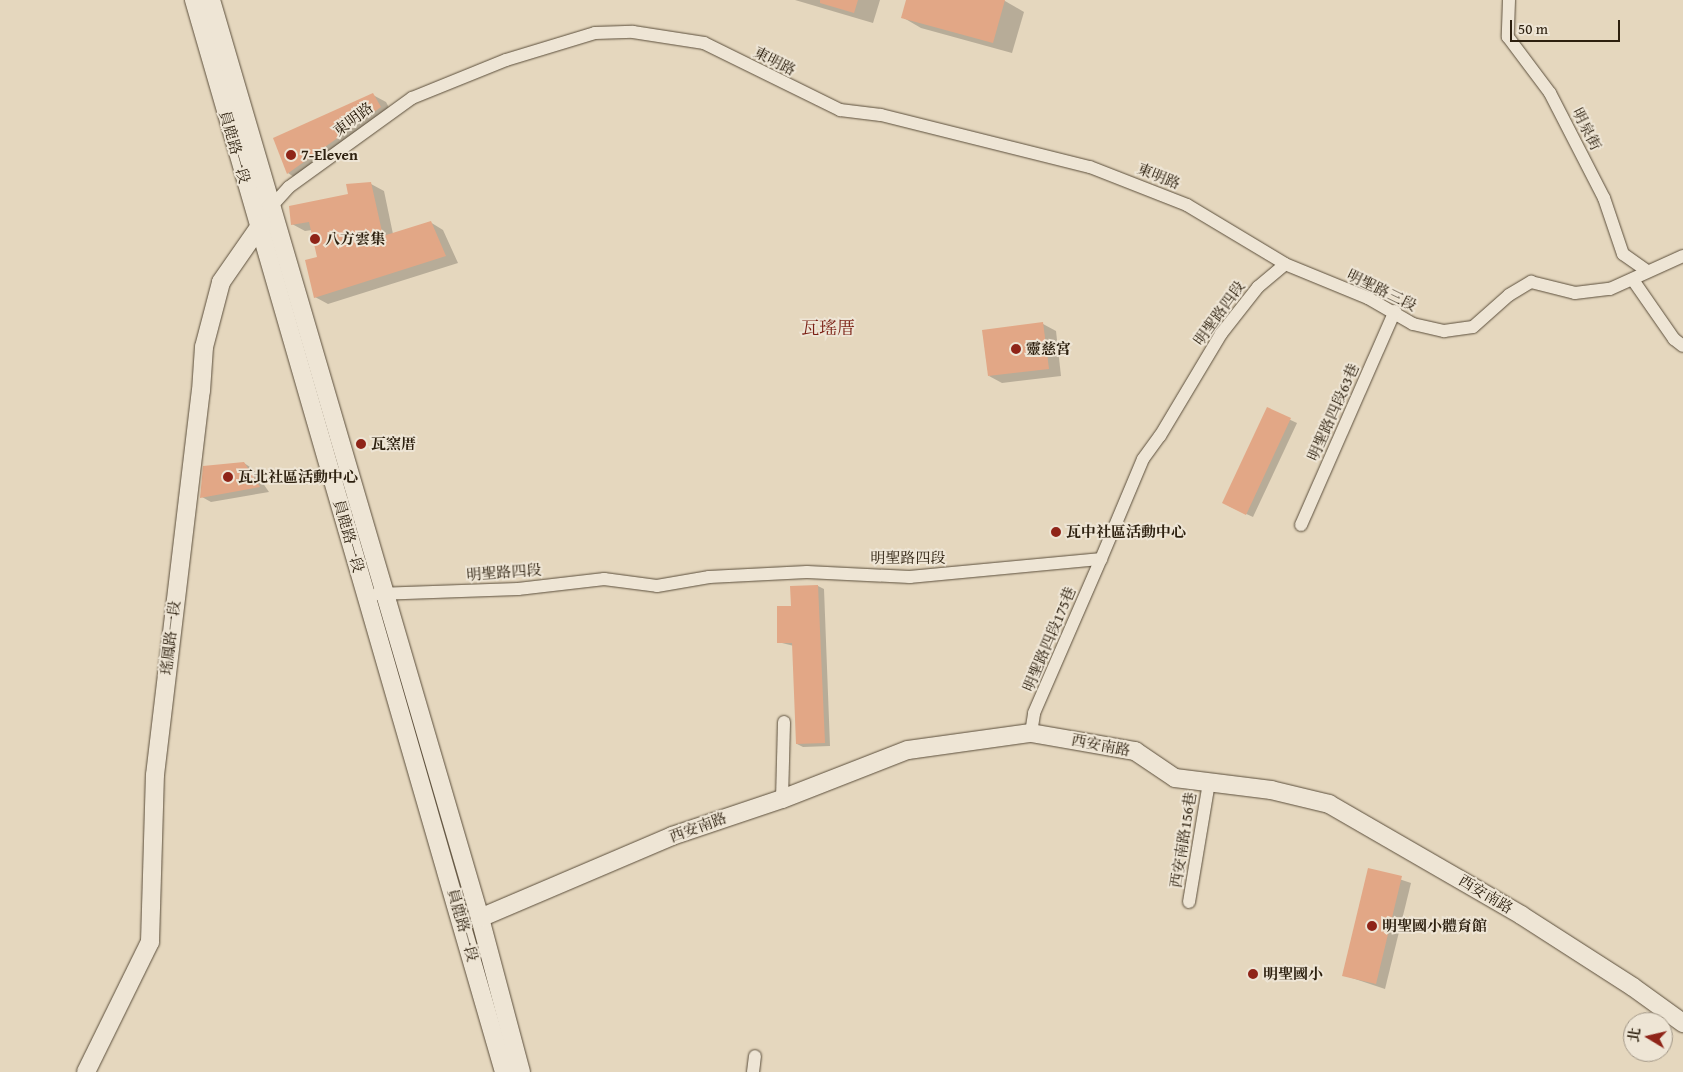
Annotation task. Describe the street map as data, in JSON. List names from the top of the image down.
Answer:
{
  "streets": {
    "main road": ["員鹿路一段", "瑤鳳路一段", "西安南路"],
    "street": [
      "東明路",
      "明泉街",
      "明聖路三段",
      "明聖路四段",
      "明聖路四段63巷",
      "明聖路四段175巷",
      "西安南路156巷"
    ]
  },
  "crossings": [
    ["東明路", "員鹿路一段"],
    ["東明路", "明聖路三段"],
    ["東明路", "明聖路四段"],
    ["東明路", "瑤鳳路一段"],
    ["明泉街", "明聖路三段"],
    ["員鹿路一段", "明聖路四段"],
    ["員鹿路一段", "瑤鳳路一段"],
    ["員鹿路一段", "西安南路"],
    ["明聖路三段", "明聖路四段"],
    ["明聖路三段", "明聖路四段63巷"],
    ["明聖路四段", "明聖路四段175巷"],
    ["明聖路四段175巷", "西安南路"],
    ["西安南路", "西安南路156巷"]
  ],
  "districts": ["瓦瑤厝"],
  "places": [
    "7-Eleven",
    "八方雲集",
    "靈慈宮",
    "瓦窯厝",
    "瓦北社區活動中心",
    "瓦中社區活動中心",
    "明聖國小體育館",
    "明聖國小"
  ],
  "scale_bar": "50 m",
  "north": "left"
}
